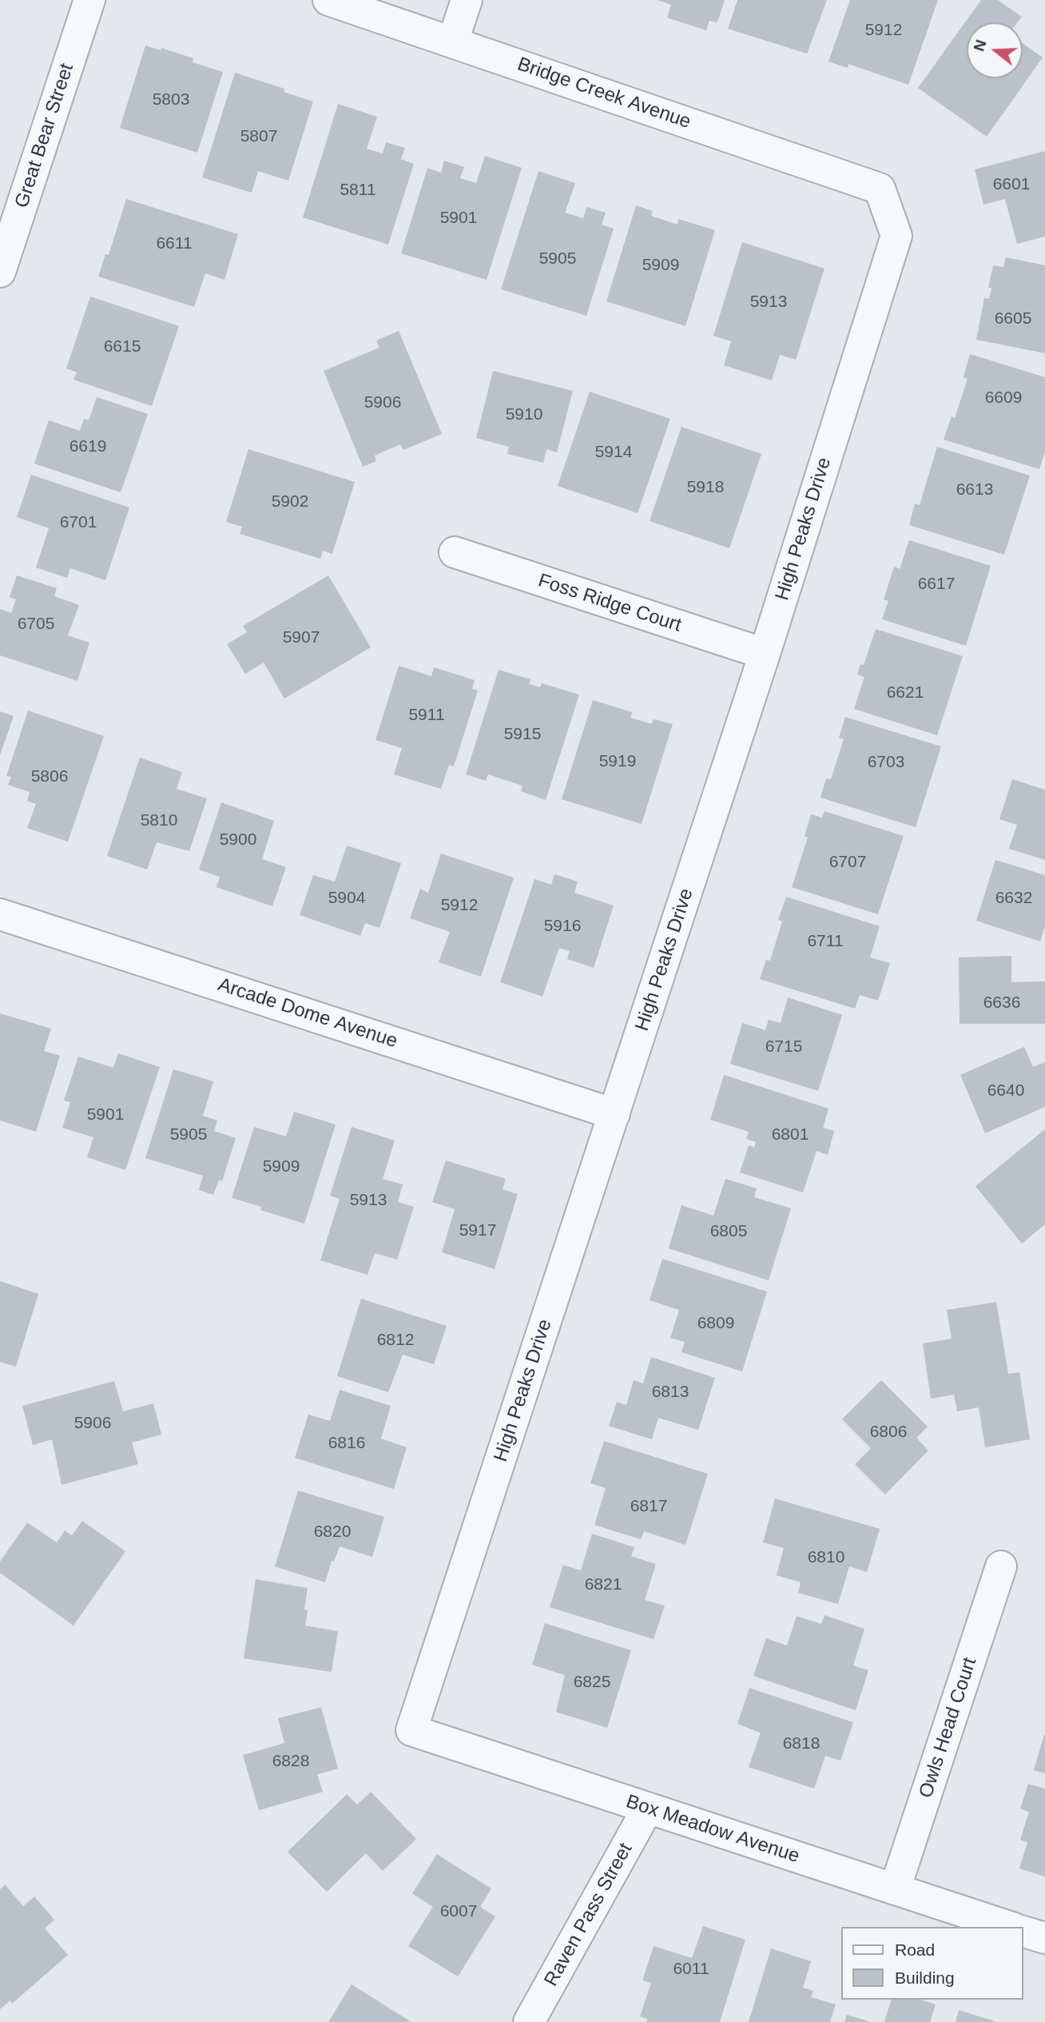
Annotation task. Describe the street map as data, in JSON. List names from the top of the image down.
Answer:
{
  "streets": {
    "street": [
      "Bridge Creek Avenue",
      "Great Bear Street",
      "High Peaks Drive",
      "Foss Ridge Court",
      "Arcade Dome Avenue",
      "Owls Head Court",
      "Box Meadow Avenue",
      "Raven Pass Street"
    ]
  },
  "crossings": [
    ["Bridge Creek Avenue", "High Peaks Drive"],
    ["High Peaks Drive", "Foss Ridge Court"],
    ["High Peaks Drive", "Arcade Dome Avenue"],
    ["High Peaks Drive", "Box Meadow Avenue"],
    ["Owls Head Court", "Box Meadow Avenue"],
    ["Box Meadow Avenue", "Raven Pass Street"]
  ],
  "house_numbers": [
    "5912",
    "5803",
    "5807",
    "6601",
    "5811",
    "5901",
    "6611",
    "5905",
    "5909",
    "5913",
    "6605",
    "6615",
    "6609",
    "5906",
    "5910",
    "6619",
    "5914",
    "5918",
    "6613",
    "5902",
    "6701",
    "6617",
    "6705",
    "5907",
    "6621",
    "5911",
    "5915",
    "5919",
    "6703",
    "5806",
    "5810",
    "5900",
    "6707",
    "5904",
    "6632",
    "5912",
    "5916",
    "6711",
    "6636",
    "6715",
    "6640",
    "5901",
    "5905",
    "6801",
    "5909",
    "5913",
    "5917",
    "6805",
    "6809",
    "6812",
    "6813",
    "5906",
    "6806",
    "6816",
    "6817",
    "6820",
    "6810",
    "6821",
    "6825",
    "6818",
    "6828",
    "6007",
    "6011"
  ],
  "legend": ["Road", "Building"],
  "north": "left"
}
